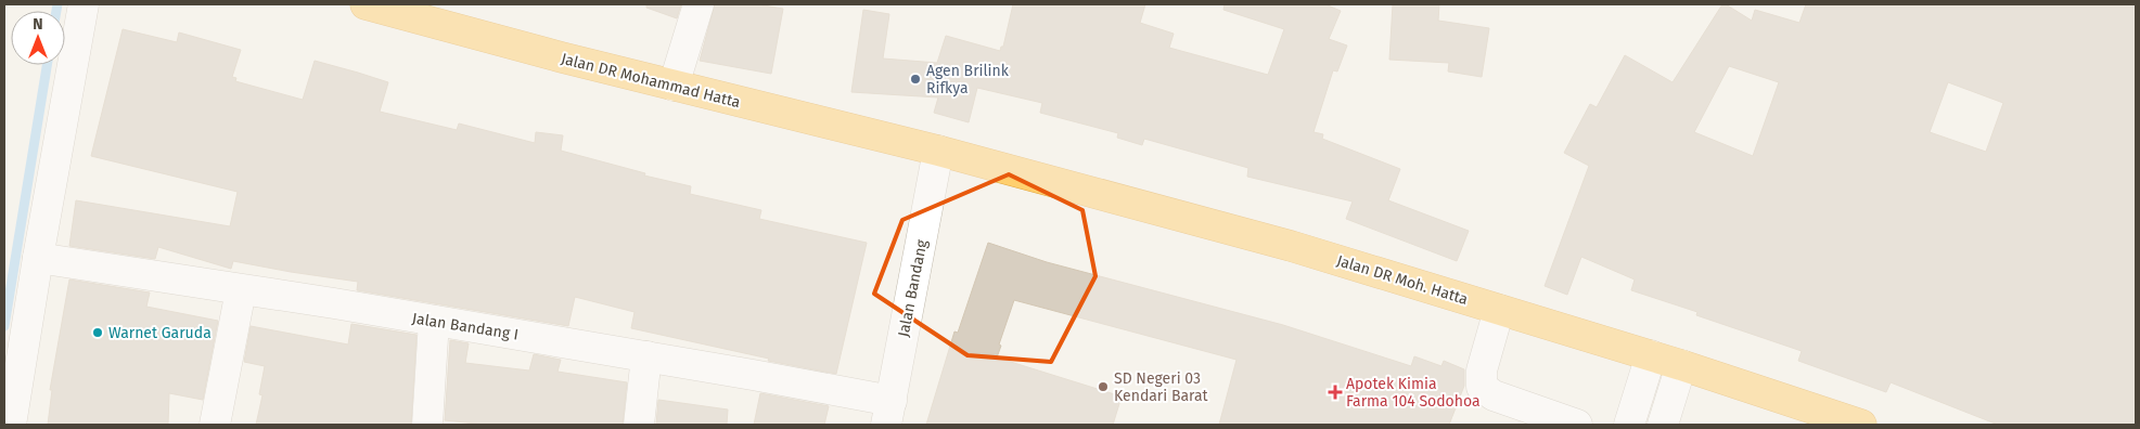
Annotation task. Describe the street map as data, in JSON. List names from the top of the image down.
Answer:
{
  "streets": {
    "highway": ["Jalan DR Mohammad Hatta", "Jalan DR Moh. Hatta"],
    "street": ["Jalan Bandang", "Jalan Bandang I"]
  },
  "crossings": [
    ["Jalan DR Mohammad Hatta", "Jalan DR Moh. Hatta"],
    ["Jalan DR Mohammad Hatta", "Jalan Bandang"],
    ["Jalan DR Moh. Hatta", "Jalan Bandang"],
    ["Jalan Bandang", "Jalan Bandang I"]
  ],
  "places": {
    "other": ["Agen Brilink Rifkya", "Warnet Garuda", "SD Negeri 03 Kendari Barat"],
    "health": ["Apotek Kimia Farma 104 Sodohoa"]
  },
  "north": "top"
}
